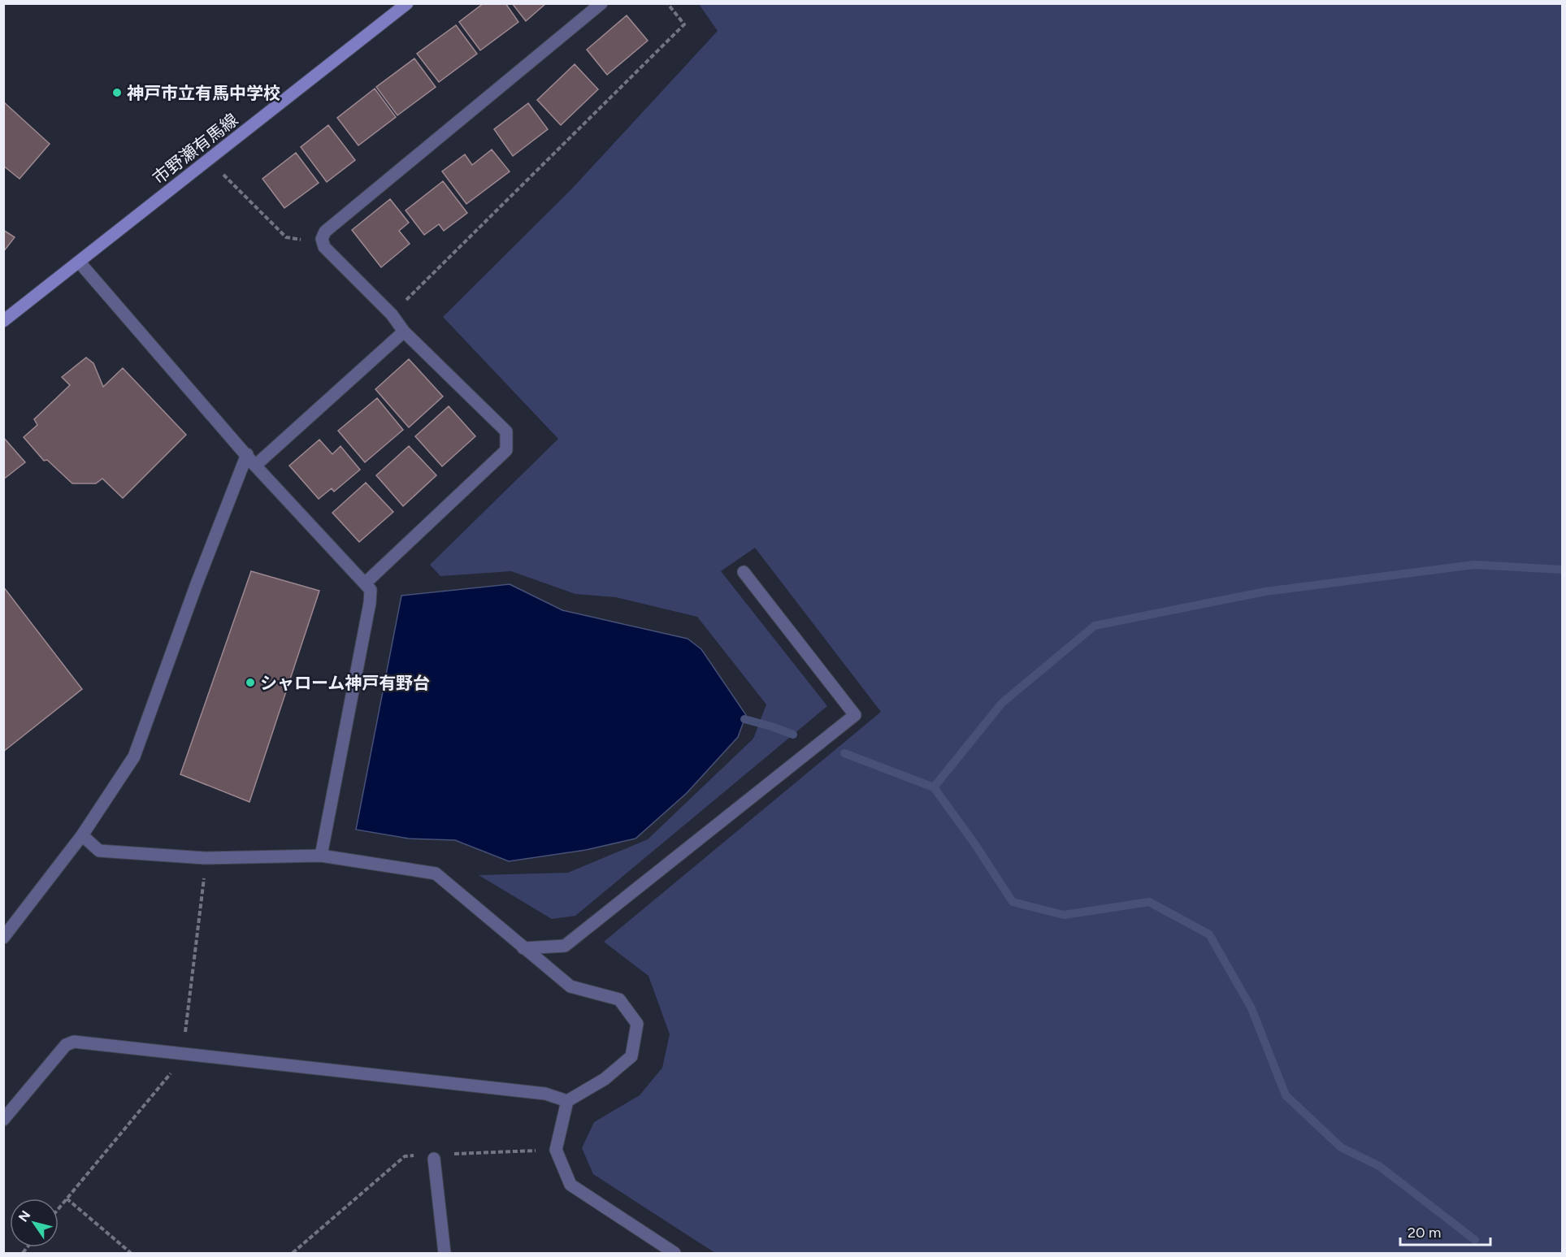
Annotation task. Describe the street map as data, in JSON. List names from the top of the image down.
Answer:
{
  "streets": {
    "main road": ["市野瀬有馬線"]
  },
  "places": ["神戸市立有馬中学校", "シャローム神戸有野台"],
  "scale_bar": "20 m",
  "north": "top left"
}
